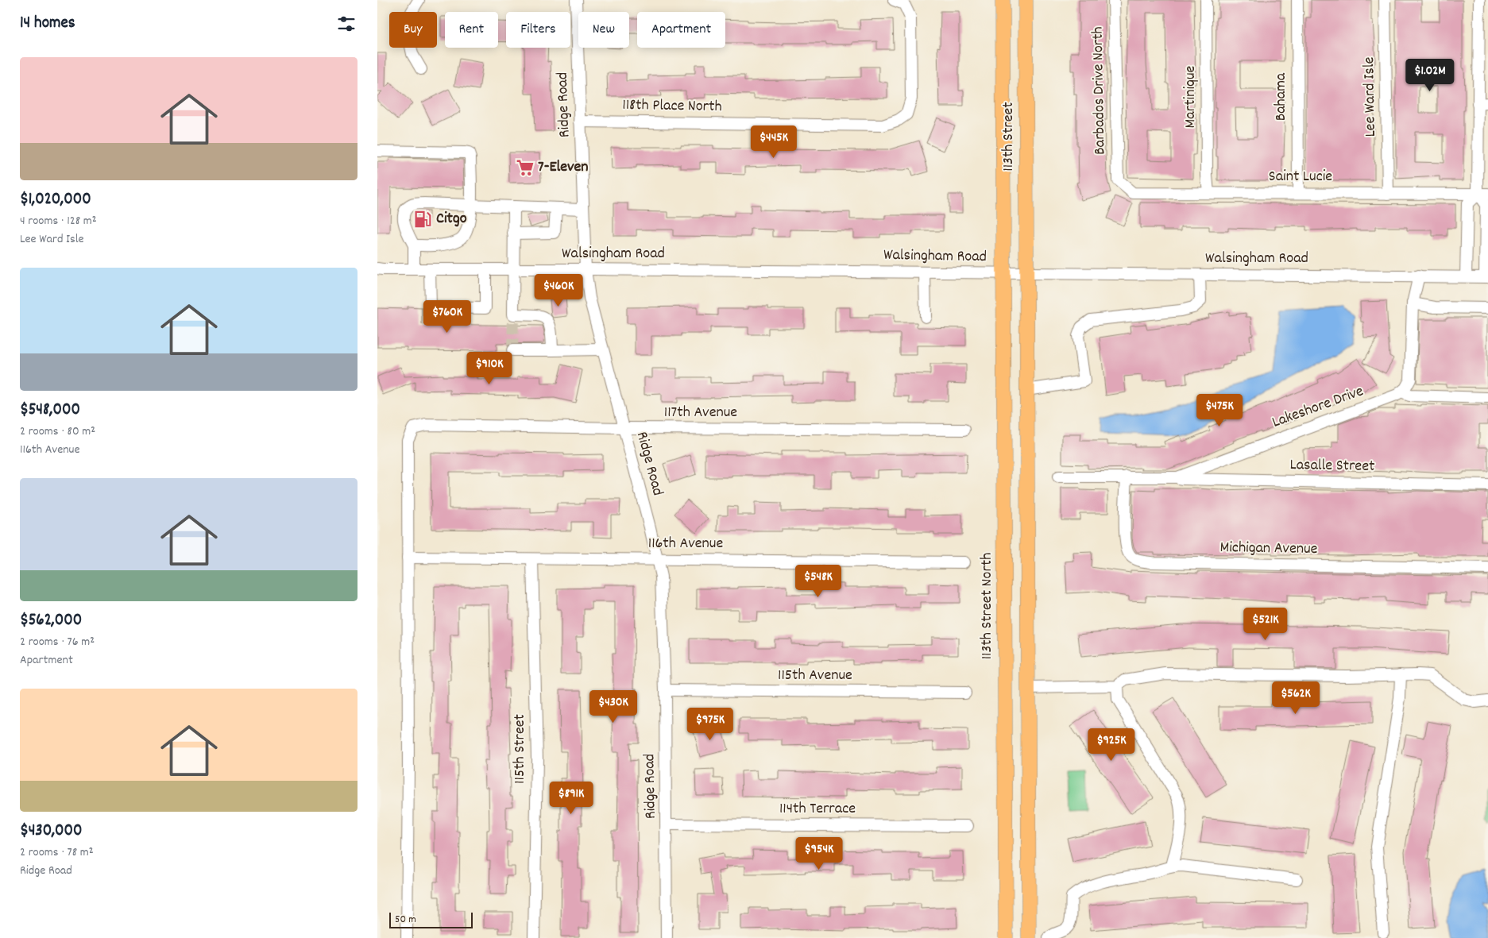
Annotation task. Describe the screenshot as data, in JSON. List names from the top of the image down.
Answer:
{
  "streets": {
    "main road": ["113th Street", "113th Street North"],
    "street": [
      "Barbados Drive North",
      "Martinique",
      "Bahama",
      "Lee Ward Isle",
      "Ridge Road",
      "118th Place North",
      "Saint Lucie",
      "Walsingham Road",
      "Lakeshore Drive",
      "117th Avenue",
      "Lasalle Street",
      "116th Avenue",
      "Michigan Avenue",
      "115th Avenue",
      "115th Street",
      "114th Terrace"
    ]
  },
  "crossings": [
    ["Barbados Drive North", "Saint Lucie"],
    ["Martinique", "Saint Lucie"],
    ["Bahama", "Saint Lucie"],
    ["Lee Ward Isle", "Saint Lucie"],
    ["Ridge Road", "118th Place North"],
    ["Ridge Road", "Walsingham Road"],
    ["Ridge Road", "117th Avenue"],
    ["Ridge Road", "116th Avenue"],
    ["Ridge Road", "115th Avenue"],
    ["Ridge Road", "114th Terrace"],
    ["113th Street", "Walsingham Road"],
    ["113th Street", "113th Street North"],
    ["Walsingham Road", "113th Street North"],
    ["Lakeshore Drive", "Lasalle Street"],
    ["Lakeshore Drive", "Michigan Avenue"],
    ["117th Avenue", "116th Avenue"],
    ["116th Avenue", "115th Street"]
  ],
  "places": {
    "supermarket": ["7-Eleven"],
    "fuel station": ["Citgo"]
  },
  "scale_bar": "50 m",
  "page": {
    "heading": "14 homes",
    "chip": [
      "Buy",
      "Rent",
      "Filters",
      "New",
      "Apartment"
    ],
    "list": [
      {
        "name": "$1,020,000",
        "note": "4 rooms · 128 m² · Lee Ward Isle"
      },
      {
        "name": "$548,000",
        "note": "2 rooms · 80 m² · 116th Avenue"
      },
      {
        "name": "$562,000",
        "note": "2 rooms · 76 m² · Apartment"
      },
      {
        "name": "$430,000",
        "note": "2 rooms · 78 m² · Ridge Road"
      }
    ],
    "price": [
      "$1.02M",
      "$445K",
      "$460K",
      "$760K",
      "$910K",
      "$475K",
      "$548K",
      "$521K",
      "$562K",
      "$430K",
      "$975K",
      "$925K",
      "$891K",
      "$954K"
    ],
    "scale": "50 m"
  }
}
